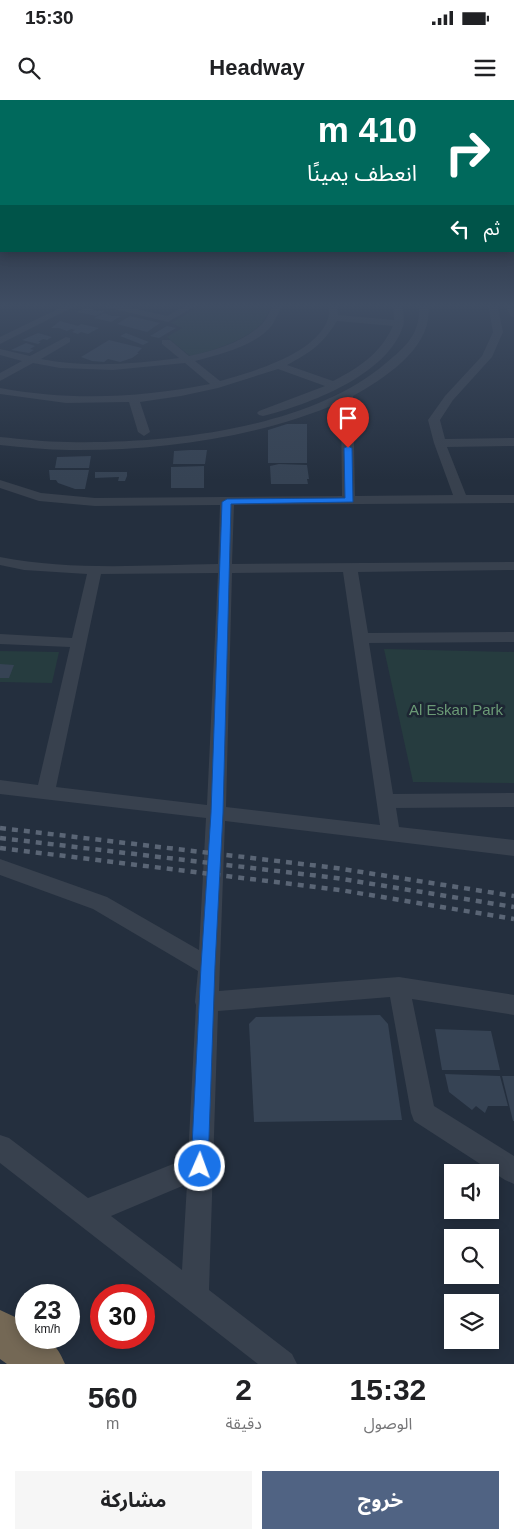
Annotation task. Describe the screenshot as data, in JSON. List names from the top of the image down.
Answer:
{
  "parks": ["Al Eskan Park"],
  "page": {
    "status": "15:30",
    "header": "Headway",
    "turn": ["410 m", "انعطف يمينًا"],
    "then": "ثم",
    "speed": "23 km/h",
    "limit": "30",
    "eta": [
      "15:32",
      "الوصول",
      "2",
      "دقيقة",
      "560",
      "m"
    ],
    "buttons": ["خروج", "مشاركة"]
  }
}
